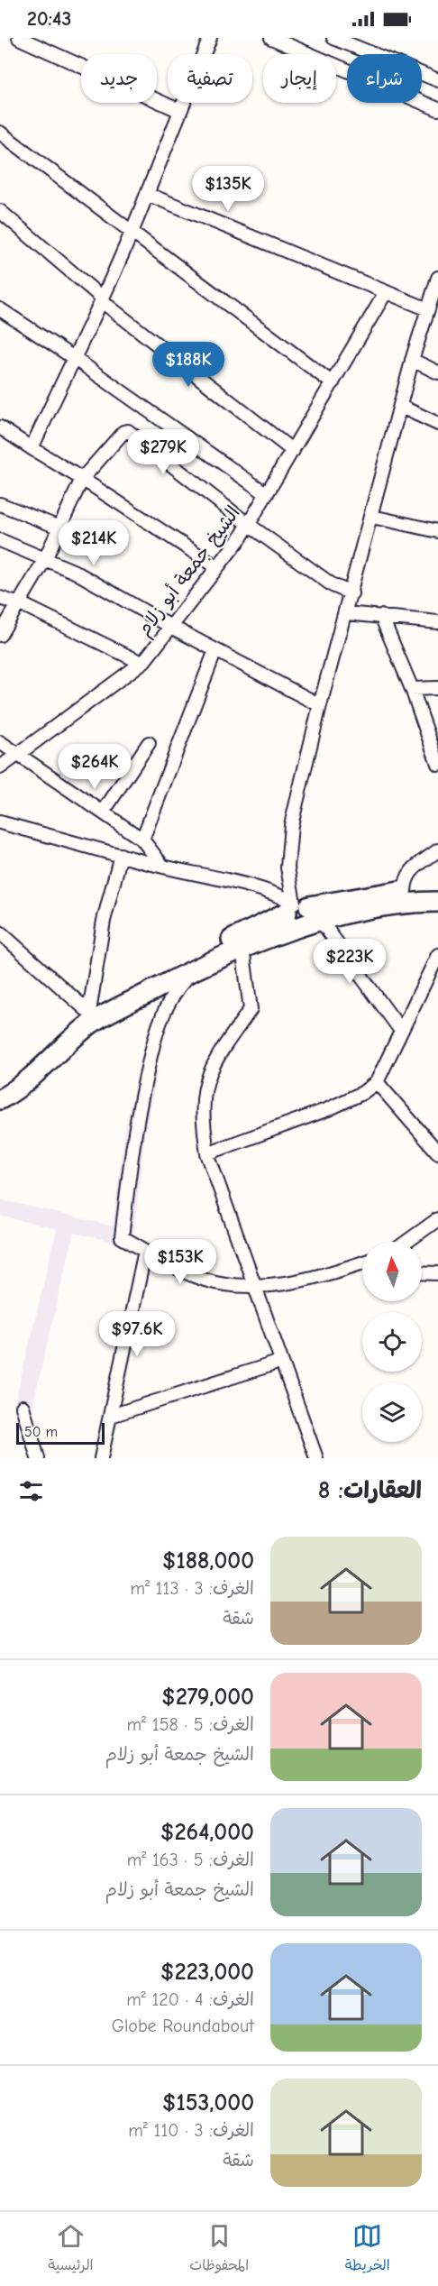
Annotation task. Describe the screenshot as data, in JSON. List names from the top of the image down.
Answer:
{
  "streets": {
    "street": ["الشيخ جمعة أبو زلام"]
  },
  "scale_bar": "50 m",
  "north": "top",
  "page": {
    "status": "20:43",
    "chip": [
      "شراء",
      "إيجار",
      "تصفية",
      "جديد"
    ],
    "price": [
      "$135K",
      "$188K",
      "$279K",
      "$214K",
      "$264K",
      "$223K",
      "$153K",
      "$97.6K"
    ],
    "scale": "50 m",
    "heading": "العقارات: 8",
    "list": [
      {
        "name": "$188,000",
        "note": "الغرف: 3 · 113 m² · شقة"
      },
      {
        "name": "$279,000",
        "note": "الغرف: 5 · 158 m² · الشيخ جمعة أبو زلام"
      },
      {
        "name": "$264,000",
        "note": "الغرف: 5 · 163 m² · الشيخ جمعة أبو زلام"
      },
      {
        "name": "$223,000",
        "note": "الغرف: 4 · 120 m² · Globe Roundabout"
      },
      {
        "name": "$153,000",
        "note": "الغرف: 3 · 110 m² · شقة"
      }
    ],
    "tabs": ["الخريطة", "المحفوظات", "الرئيسية"]
  }
}
